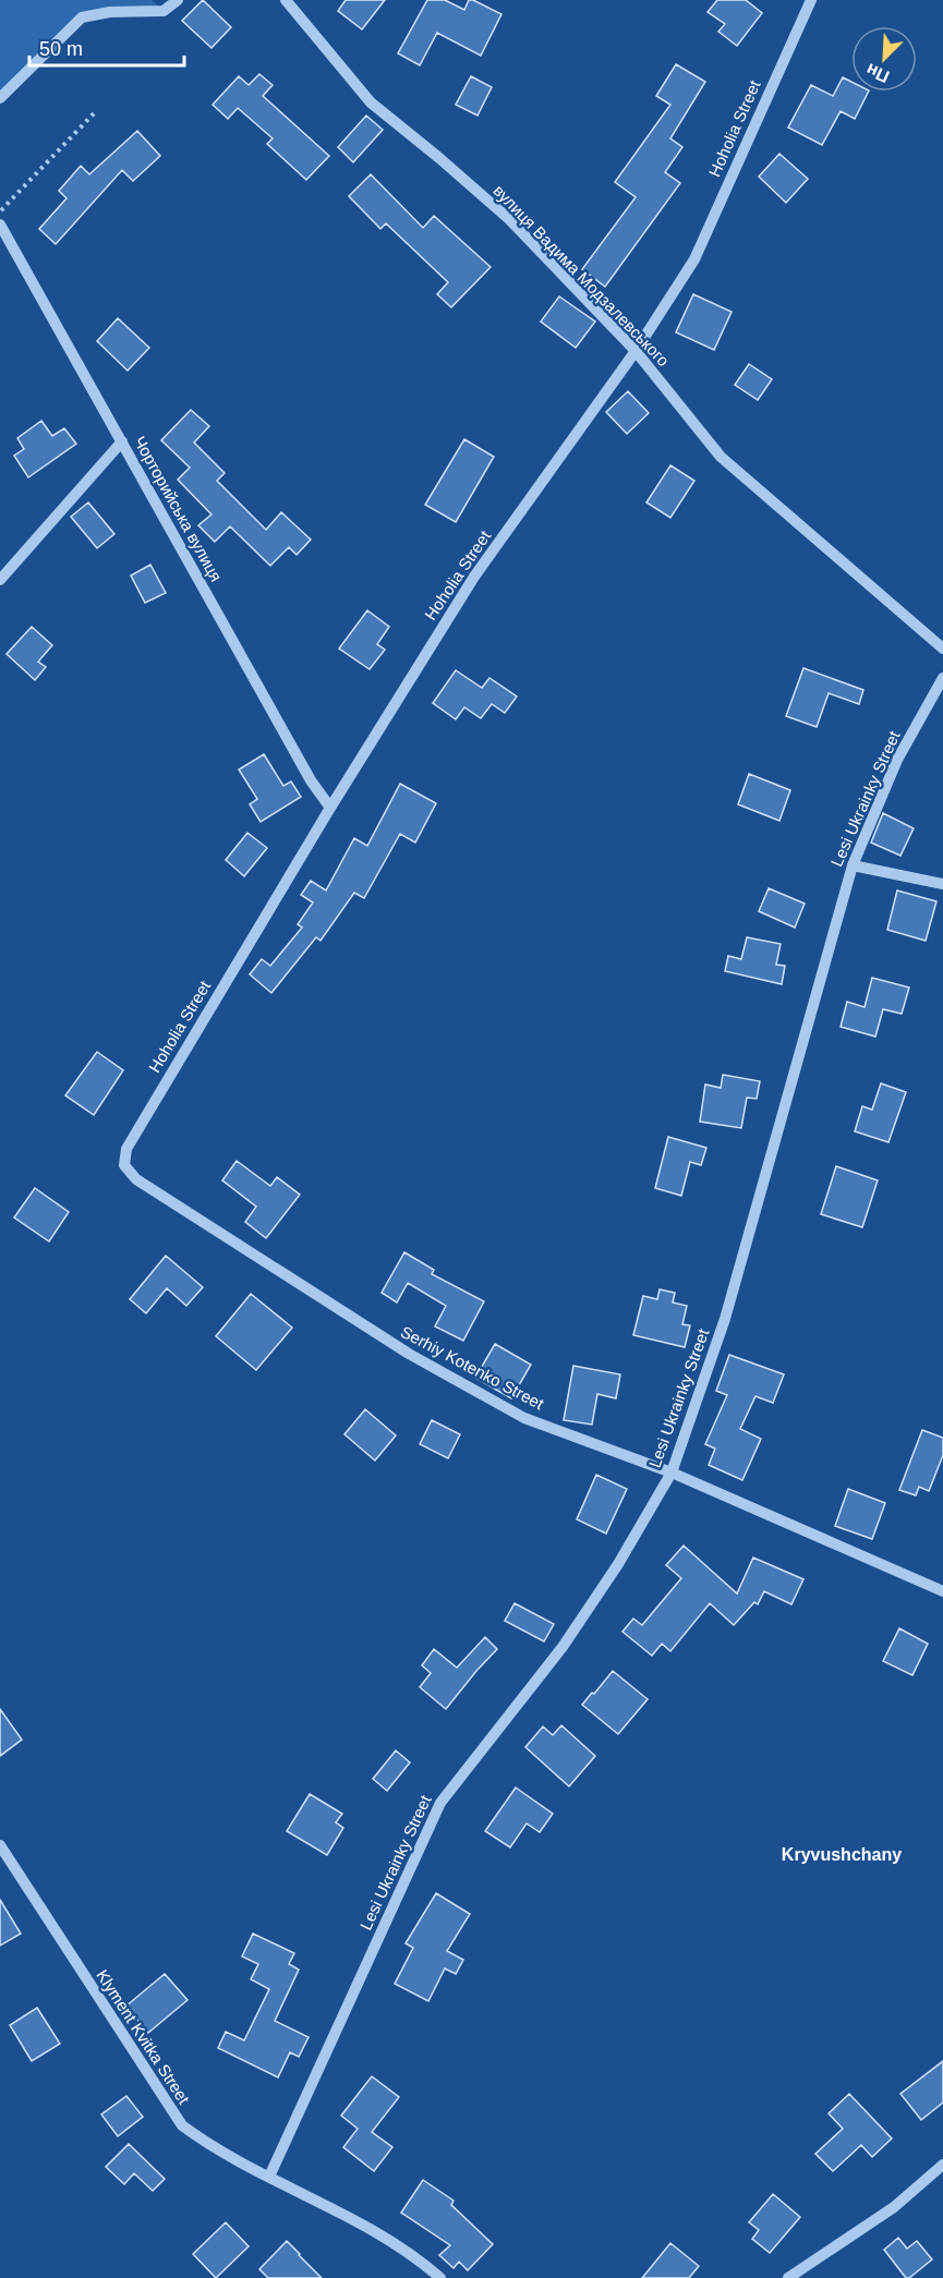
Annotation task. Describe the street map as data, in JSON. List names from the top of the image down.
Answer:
{
  "streets": {
    "street": [
      "Hoholia Street",
      "вулиця Вадима Модзалевського",
      "Чорторийська вулиця",
      "Lesi Ukrainky Street",
      "Serhiy Kotenko Street",
      "Klyment Kvitka Street"
    ]
  },
  "crossings": [
    ["Hoholia Street", "вулиця Вадима Модзалевського"],
    ["Hoholia Street", "Чорторийська вулиця"],
    ["Hoholia Street", "Serhiy Kotenko Street"],
    ["Lesi Ukrainky Street", "Serhiy Kotenko Street"],
    ["Lesi Ukrainky Street", "Klyment Kvitka Street"]
  ],
  "districts": ["Kryvushchany"],
  "scale_bar": "50 m",
  "north": "bottom left"
}
